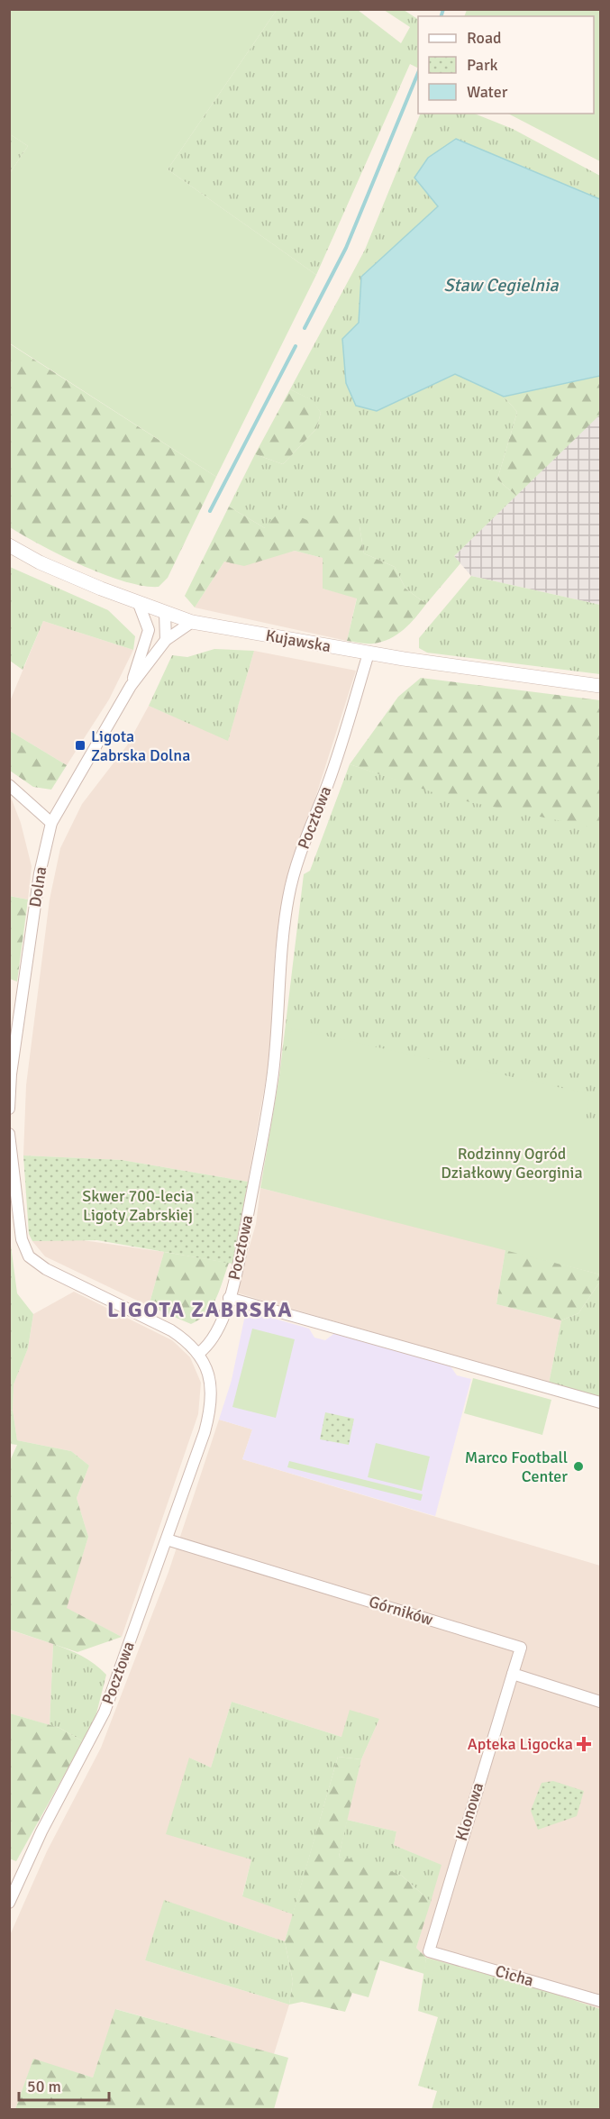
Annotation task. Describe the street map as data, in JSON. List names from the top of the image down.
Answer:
{
  "streets": {
    "street": [
      "Kujawska",
      "Pocztowa",
      "Dolna",
      "Górników",
      "Klonowa",
      "Cicha"
    ]
  },
  "crossings": [
    ["Kujawska", "Pocztowa"],
    ["Kujawska", "Dolna"],
    ["Pocztowa", "Górników"],
    ["Górników", "Klonowa"],
    ["Klonowa", "Cicha"]
  ],
  "districts": ["LIGOTA ZABRSKA"],
  "water": ["Staw Cegielnia"],
  "parks": ["Rodzinny Ogród Działkowy Georginia", "Skwer 700-lecia Ligoty Zabrskiej"],
  "places": {
    "transit": ["Ligota Zabrska Dolna"],
    "other": ["Marco Football Center"],
    "health": ["Apteka Ligocka"]
  },
  "legend": ["Road", "Park", "Water"],
  "scale_bar": "50 m"
}
